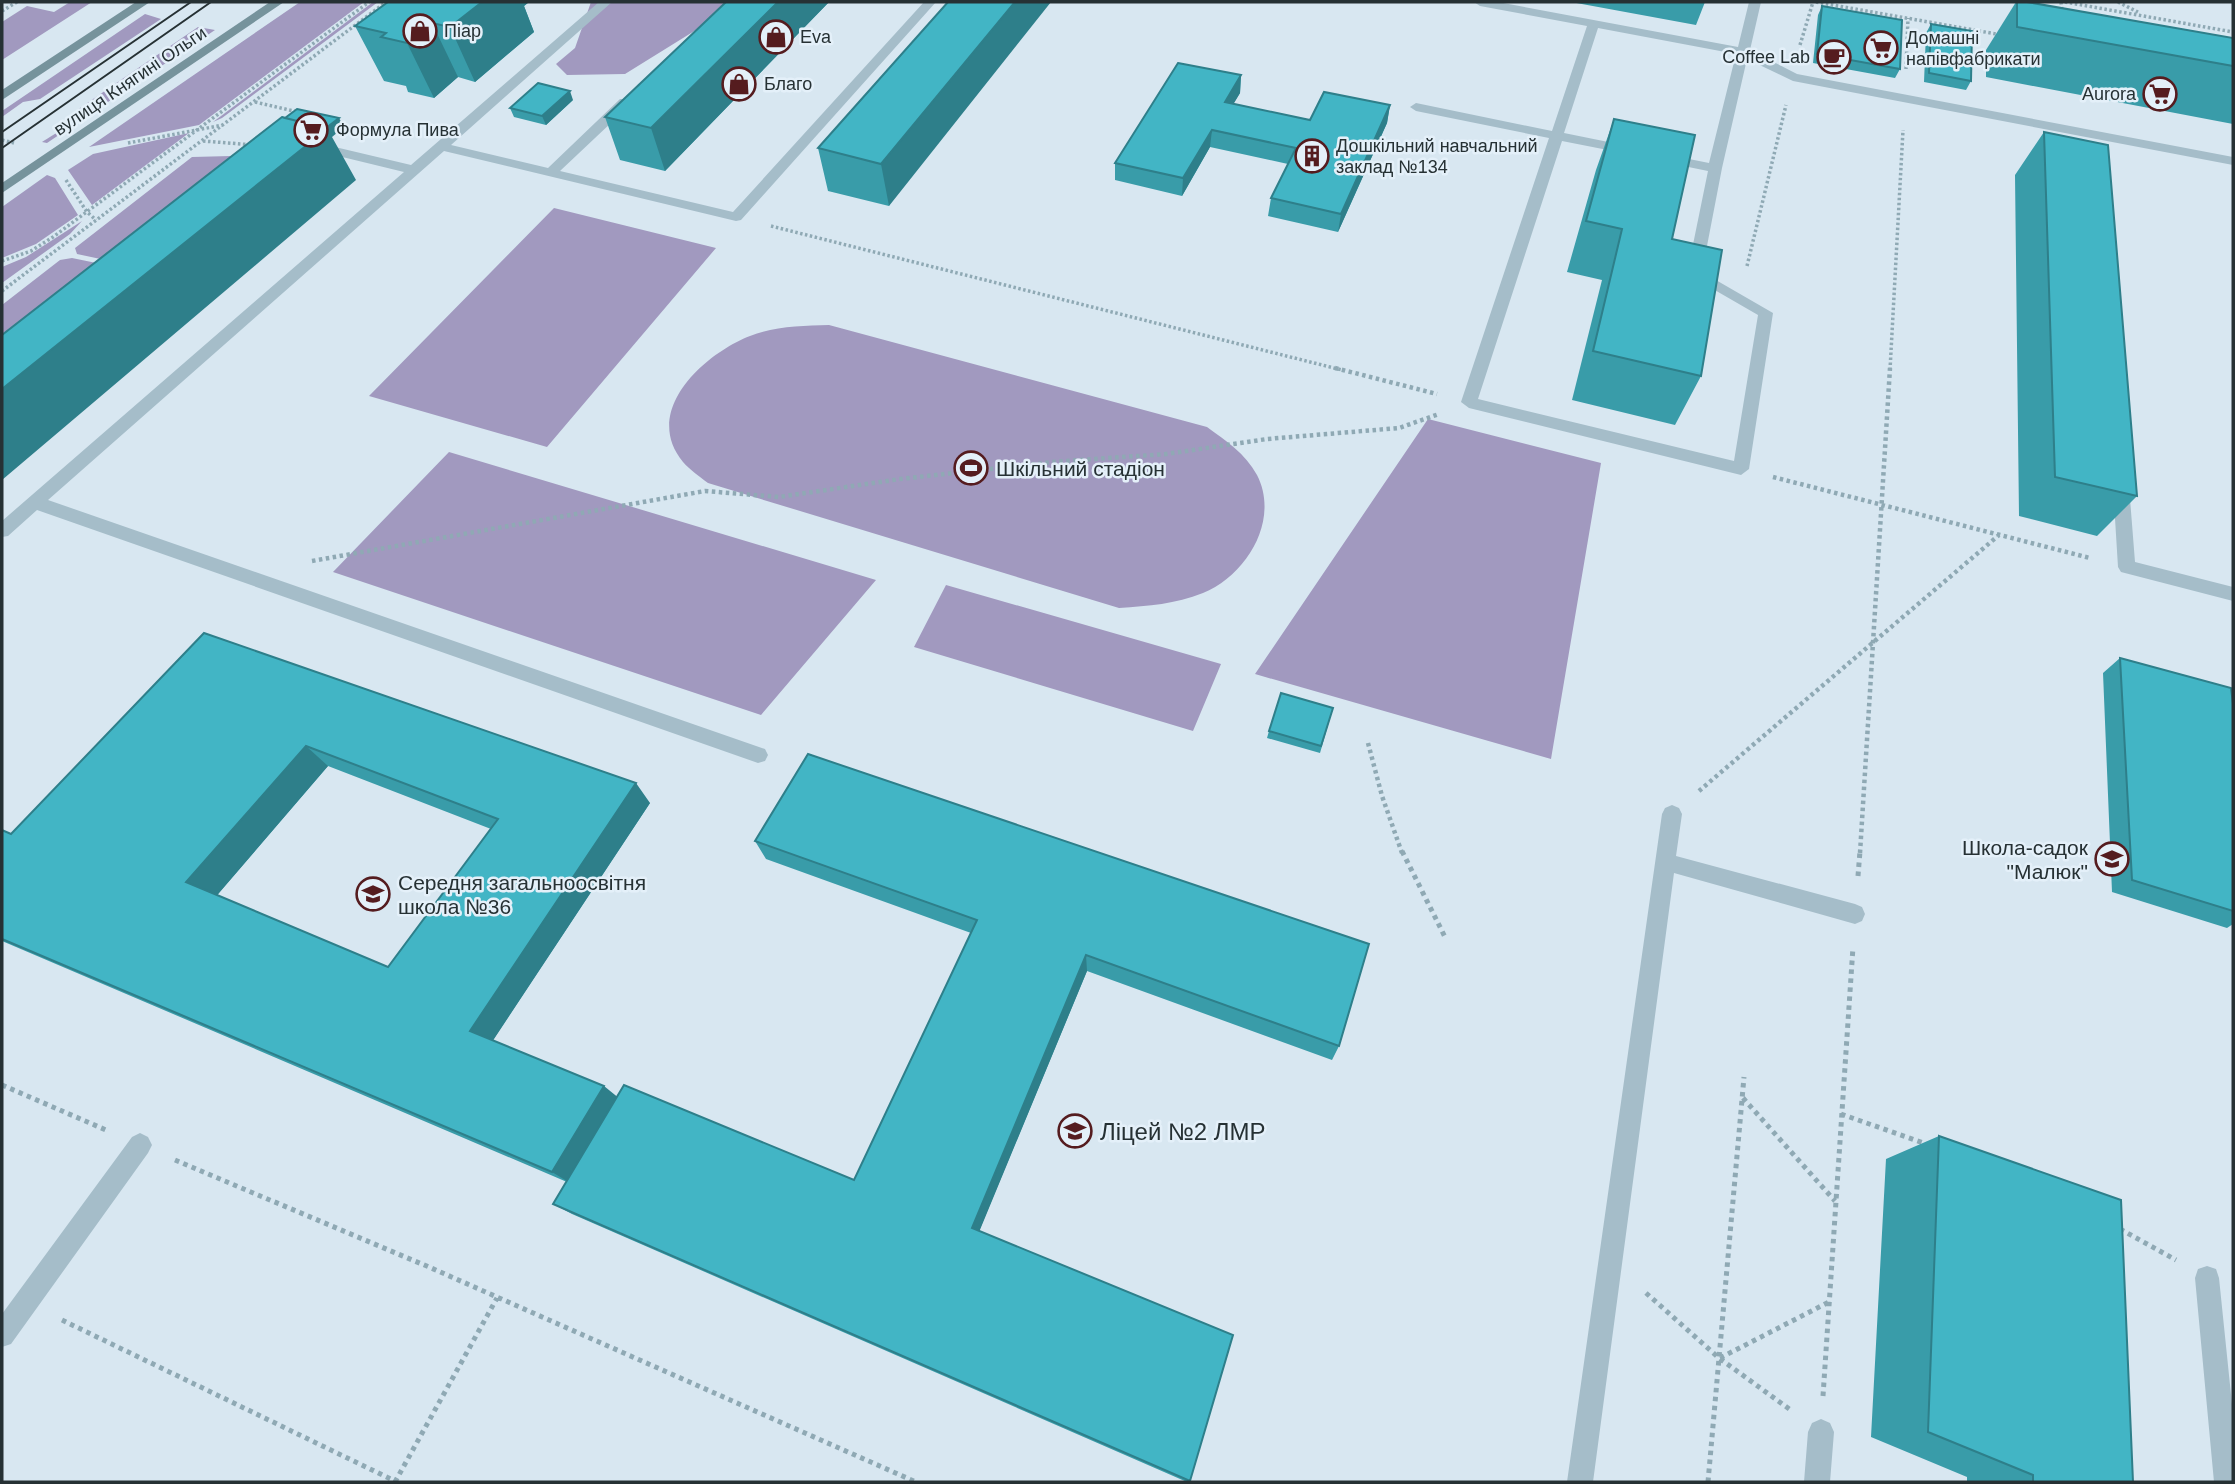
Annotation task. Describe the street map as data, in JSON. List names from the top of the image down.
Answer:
{
  "streets": {
    "main road": ["вулиця Княгині Ольги"]
  },
  "places": {
    "shop": ["Піар", "Eva", "Благо"],
    "supermarket": ["Домашні напівфабрикати", "Aurora", "Формула Пива"],
    "cafe": ["Coffee Lab"],
    "building": ["Дошкільний навчальний заклад №134"],
    "sports": ["Шкільний стадіон"],
    "school or university": ["Школа-садок \"Малюк\"", "Середня загальноосвітня школа №36", "Ліцей №2 ЛМР"]
  }
}
